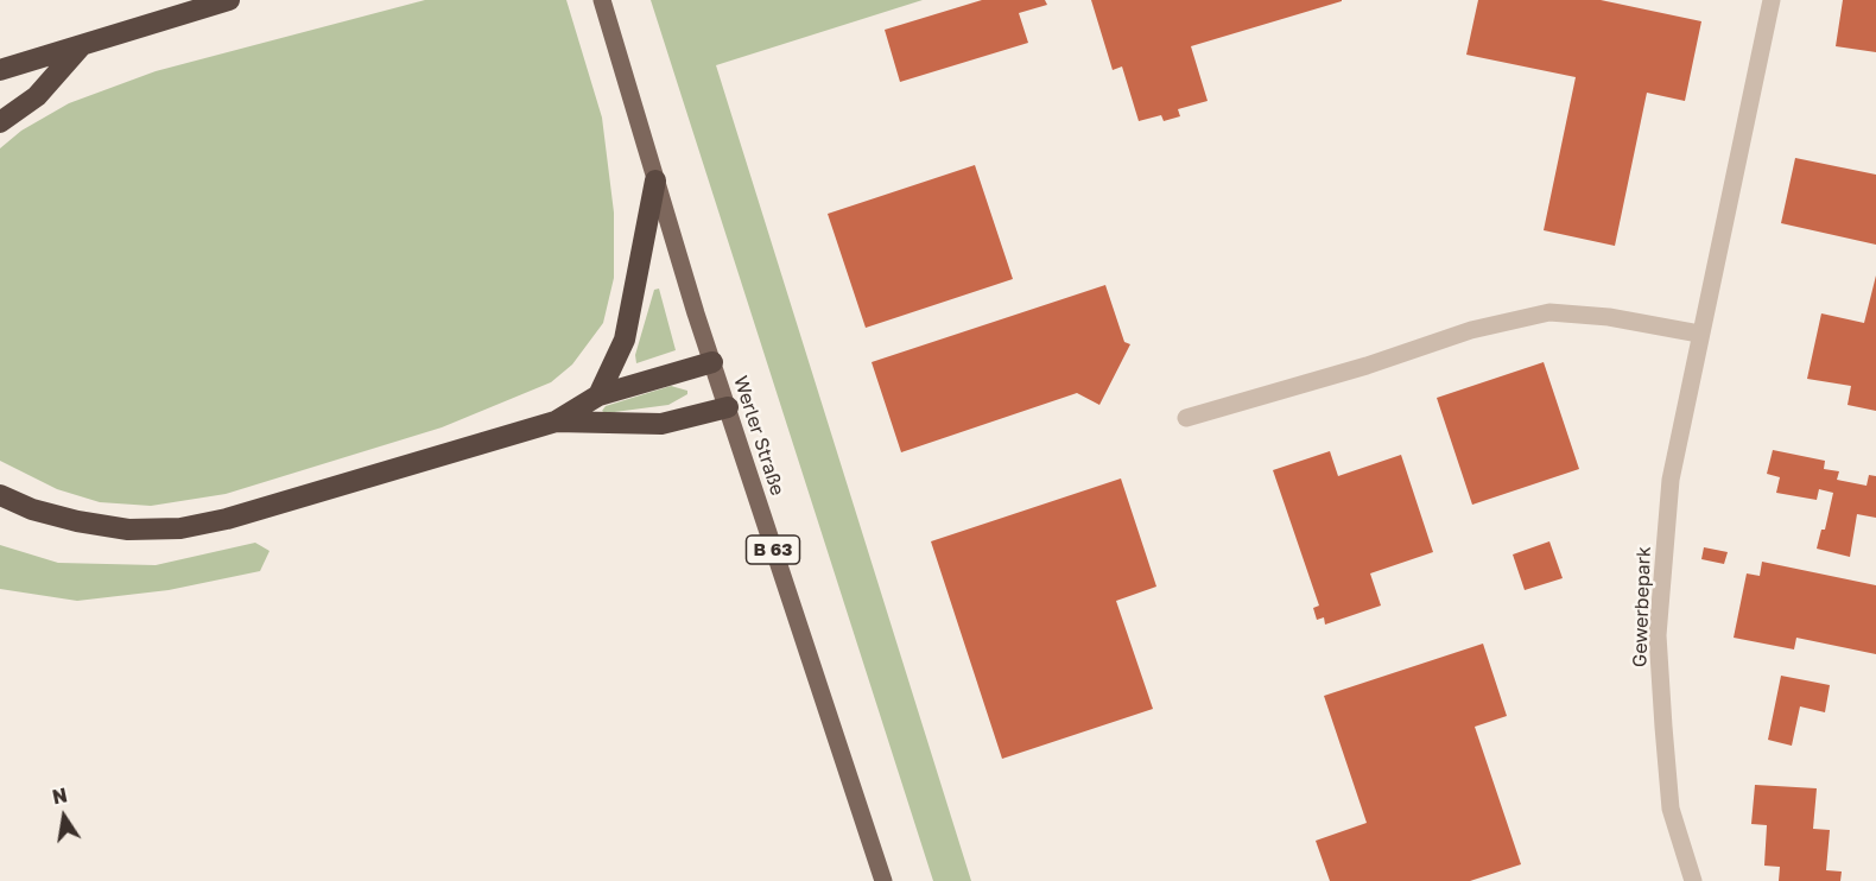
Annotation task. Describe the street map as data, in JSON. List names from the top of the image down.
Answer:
{
  "streets": {
    "main road": ["Werler Straße", "B 63"],
    "street": ["Gewerbepark"]
  },
  "north": "top"
}
